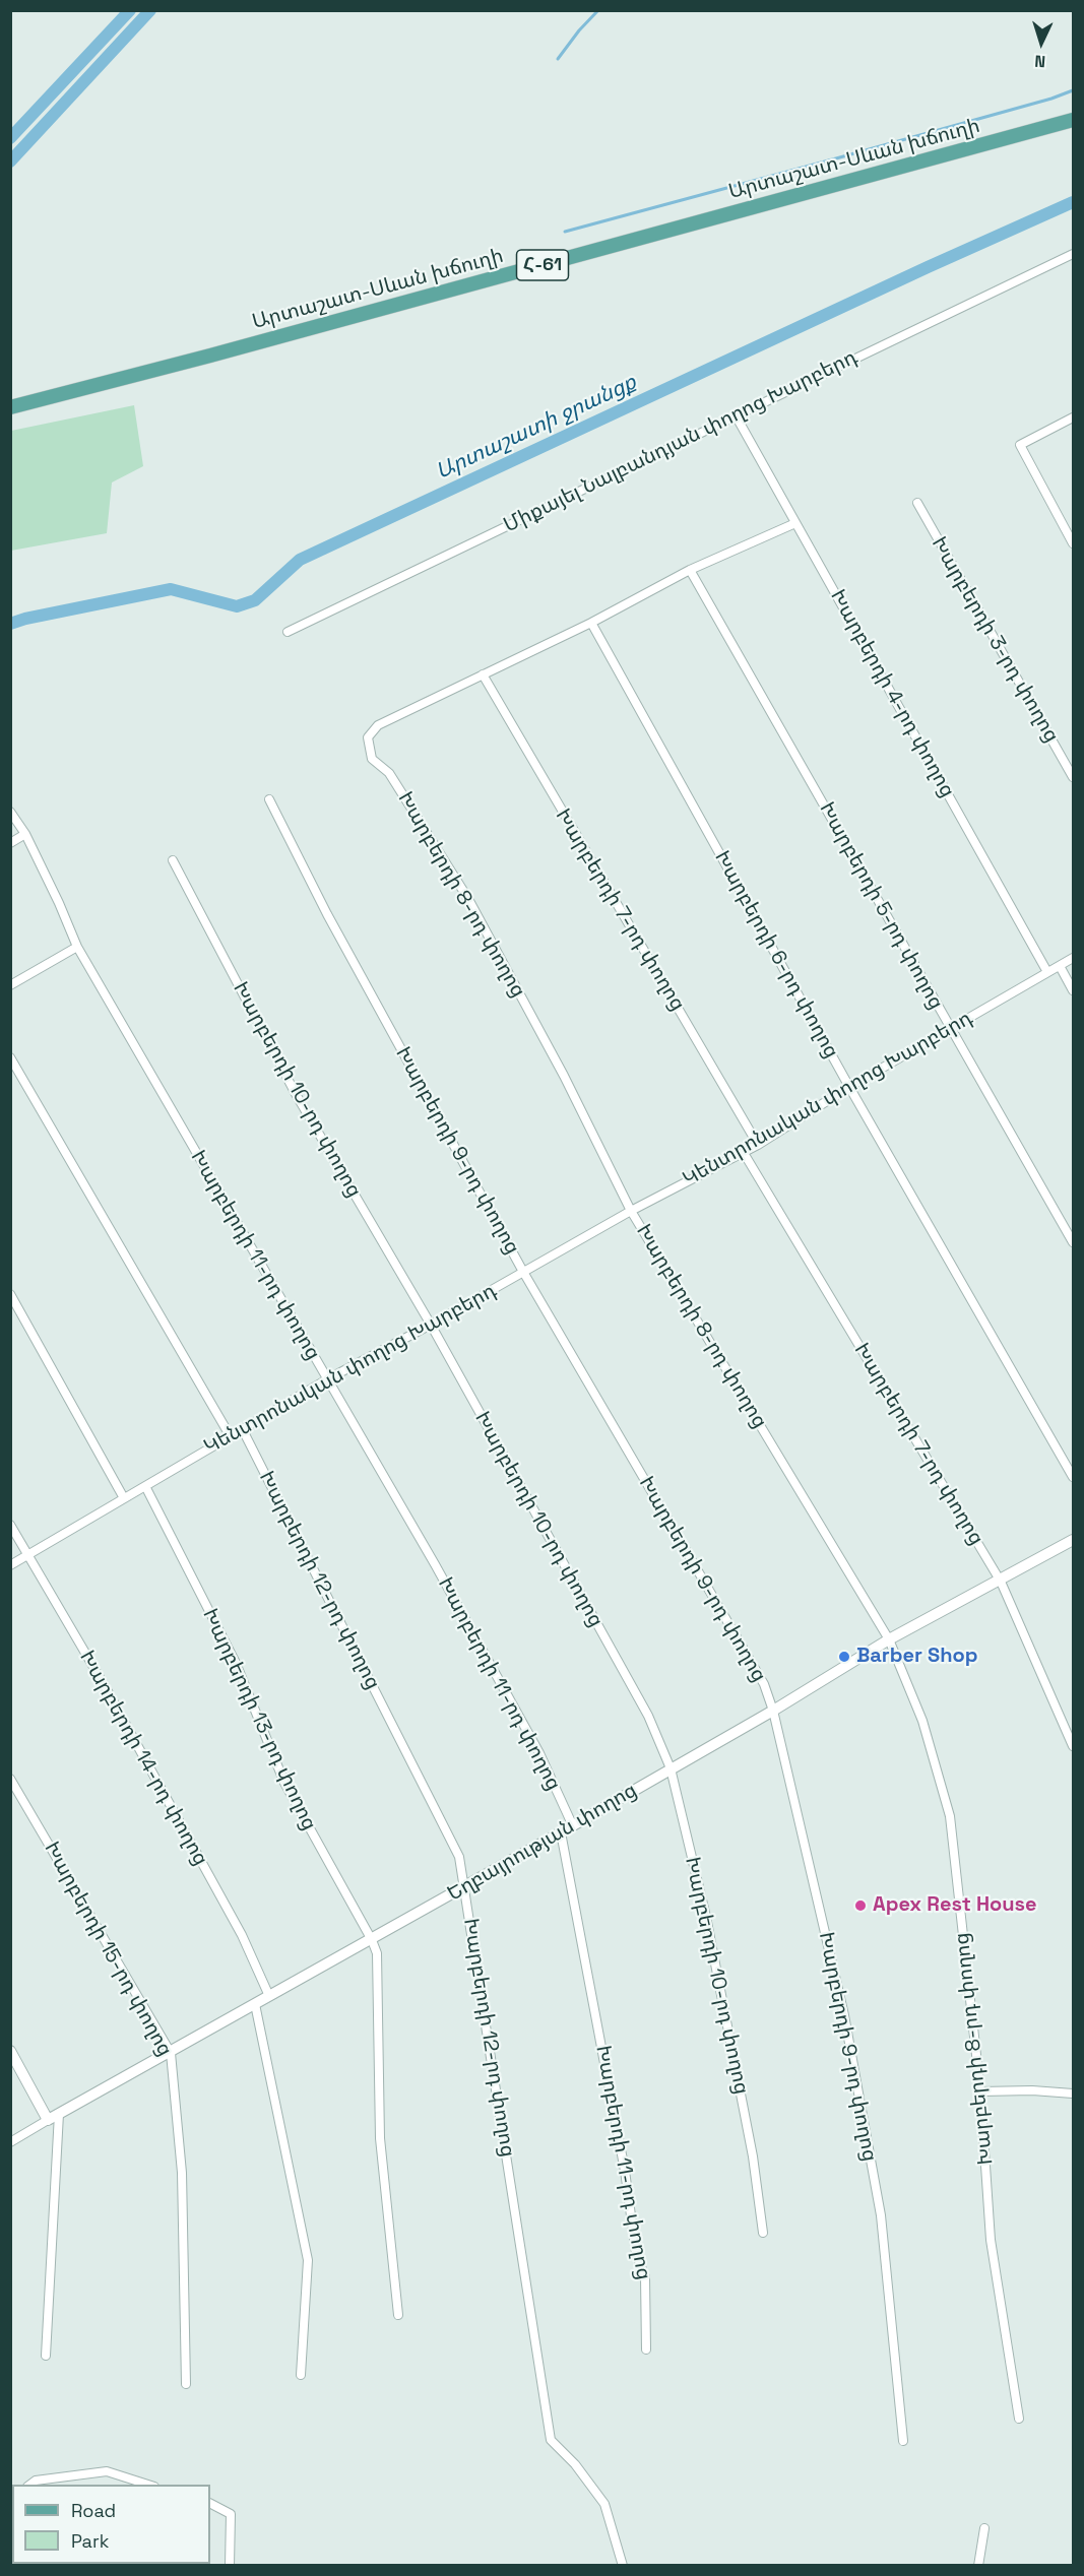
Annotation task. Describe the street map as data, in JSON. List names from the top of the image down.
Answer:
{
  "streets": {
    "main road": ["Արտաշատ-Սևան խճուղի", "Հ-61"],
    "street": [
      "Միքայել Նալբանդյան փողոց Խարբերդ",
      "Խարբերդի 3-րդ փողոց",
      "Խարբերդի 4-րդ փողոց",
      "Խարբերդի 8-րդ փողոց",
      "Խարբերդի 5-րդ փողոց",
      "Խարբերդի 7-րդ փողոց",
      "Խարբերդի 6-րդ փողոց",
      "Խարբերդի 10-րդ փողոց",
      "Կենտրոնական փողոց Խարբերդ",
      "Խարբերդի 9-րդ փողոց",
      "Խարբերդի 11-րդ փողոց",
      "Խարբերդի 12-րդ փողոց",
      "Խարբերդի 13-րդ փողոց",
      "Խարբերդի 14-րդ փողոց",
      "Եղբայրության փողոց",
      "Խարբերդի 15-րդ փողոց"
    ]
  },
  "crossings": [
    ["Միքայել Նալբանդյան փողոց Խարբերդ", "Խարբերդի 4-րդ փողոց"],
    ["Խարբերդի 4-րդ փողոց", "Խարբերդի 8-րդ փողոց"],
    ["Խարբերդի 4-րդ փողոց", "Կենտրոնական փողոց Խարբերդ"],
    ["Խարբերդի 8-րդ փողոց", "Խարբերդի 5-րդ փողոց"],
    ["Խարբերդի 8-րդ փողոց", "Խարբերդի 7-րդ փողոց"],
    ["Խարբերդի 8-րդ փողոց", "Խարբերդի 6-րդ փողոց"],
    ["Խարբերդի 8-րդ փողոց", "Կենտրոնական փողոց Խարբերդ"],
    ["Խարբերդի 8-րդ փողոց", "Եղբայրության փողոց"],
    ["Խարբերդի 5-րդ փողոց", "Կենտրոնական փողոց Խարբերդ"],
    ["Խարբերդի 7-րդ փողոց", "Կենտրոնական փողոց Խարբերդ"],
    ["Խարբերդի 7-րդ փողոց", "Եղբայրության փողոց"],
    ["Խարբերդի 6-րդ փողոց", "Կենտրոնական փողոց Խարբերդ"],
    ["Խարբերդի 10-րդ փողոց", "Կենտրոնական փողոց Խարբերդ"],
    ["Խարբերդի 10-րդ փողոց", "Եղբայրության փողոց"],
    ["Կենտրոնական փողոց Խարբերդ", "Խարբերդի 9-րդ փողոց"],
    ["Կենտրոնական փողոց Խարբերդ", "Խարբերդի 11-րդ փողոց"],
    ["Կենտրոնական փողոց Խարբերդ", "Խարբերդի 12-րդ փողոց"],
    ["Կենտրոնական փողոց Խարբերդ", "Խարբերդի 13-րդ փողոց"],
    ["Կենտրոնական փողոց Խարբերդ", "Խարբերդի 14-րդ փողոց"],
    ["Խարբերդի 9-րդ փողոց", "Եղբայրության փողոց"],
    ["Խարբերդի 11-րդ փողոց", "Եղբայրության փողոց"],
    ["Խարբերդի 12-րդ փողոց", "Եղբայրության փողոց"],
    ["Խարբերդի 13-րդ փողոց", "Եղբայրության փողոց"],
    ["Խարբերդի 14-րդ փողոց", "Եղբայրության փողոց"],
    ["Եղբայրության փողոց", "Խարբերդի 15-րդ փողոց"]
  ],
  "water": ["Արտաշատի ջրանցք"],
  "places": ["Barber Shop", "Apex Rest House"],
  "legend": ["Road", "Park"],
  "north": "bottom"
}
